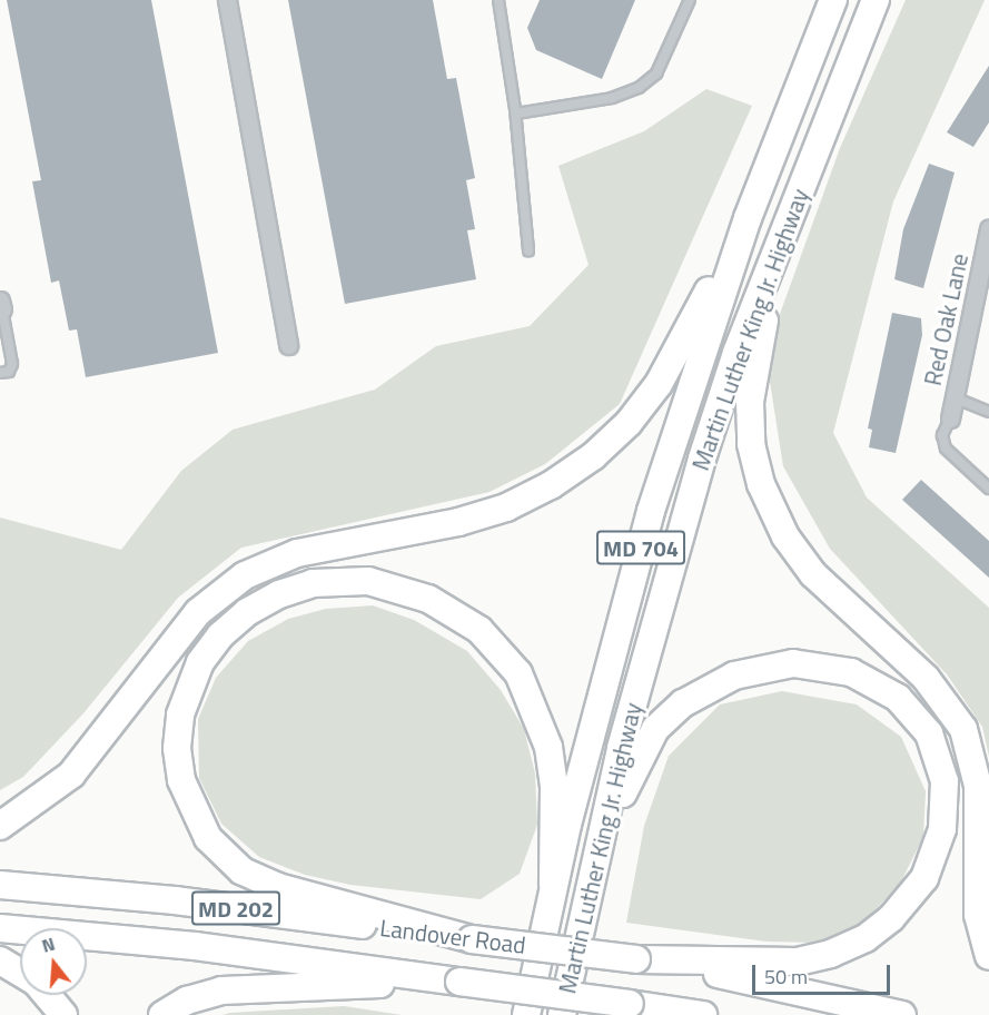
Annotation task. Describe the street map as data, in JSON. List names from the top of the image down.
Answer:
{
  "streets": {
    "main road": [
      "Martin Luther King Jr. Highway",
      "MD 704",
      "MD 202",
      "Landover Road"
    ],
    "street": ["Red Oak Lane"]
  },
  "scale_bar": "50 m",
  "north": "top"
}
